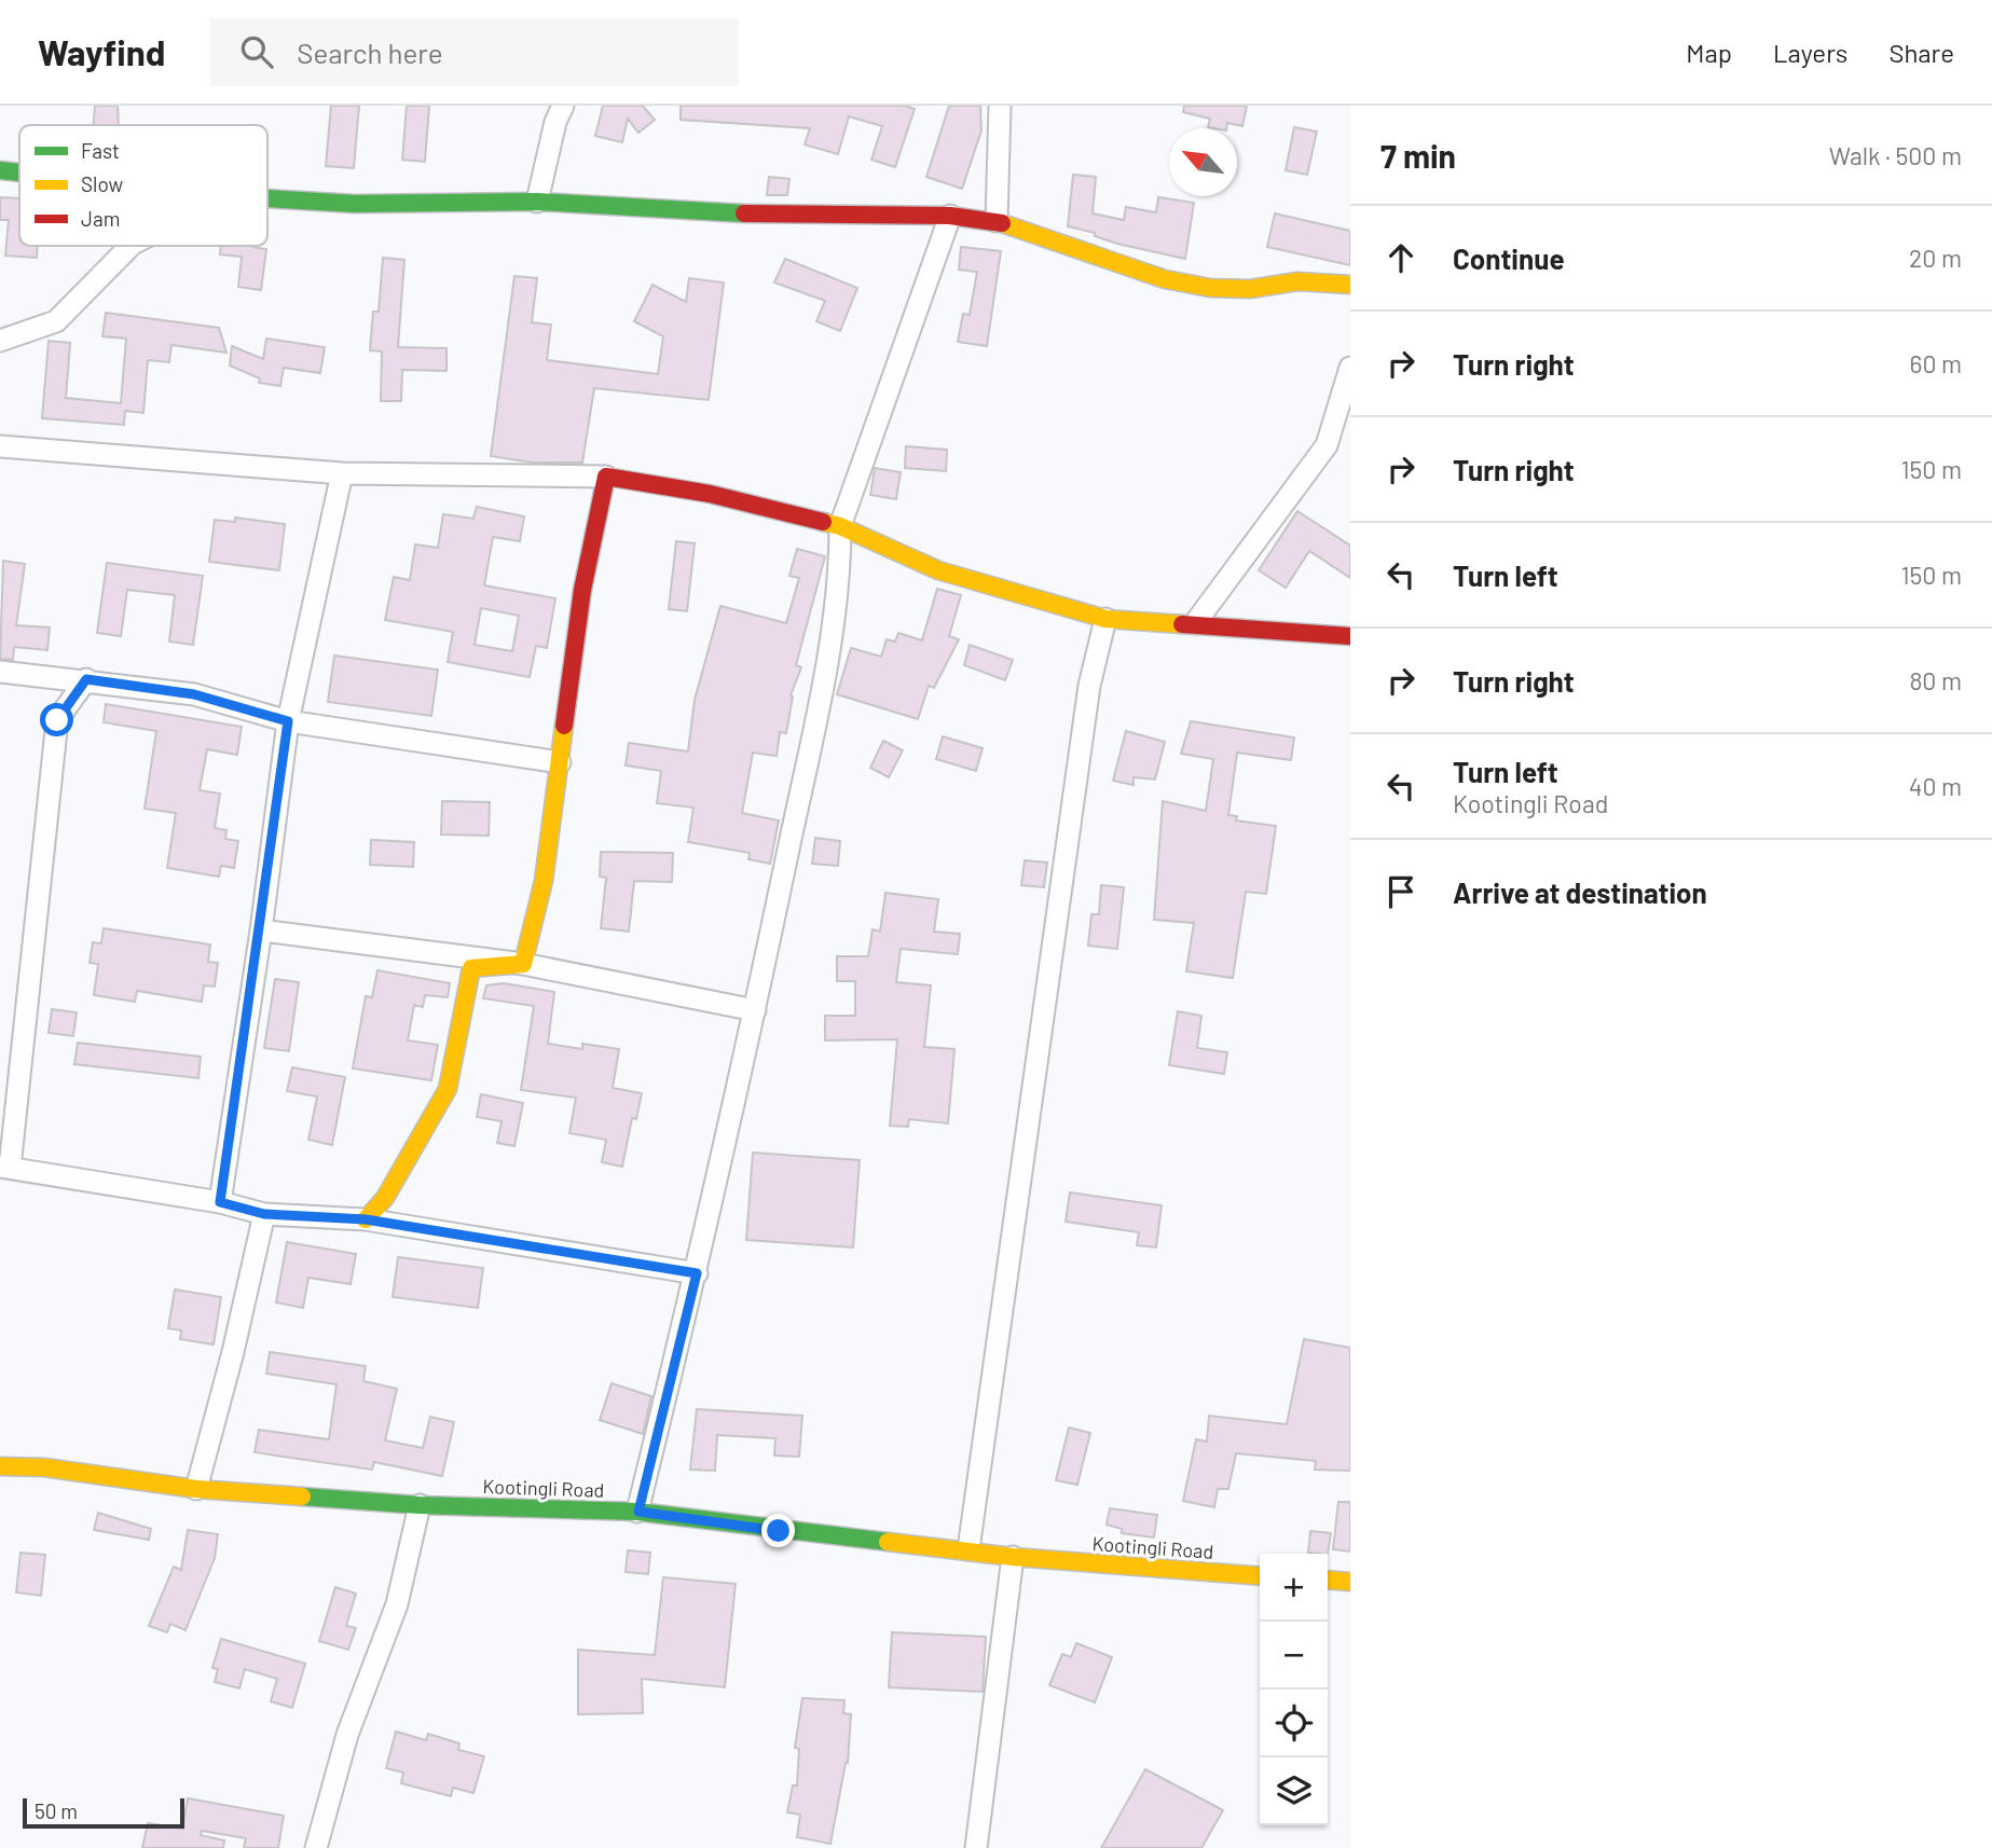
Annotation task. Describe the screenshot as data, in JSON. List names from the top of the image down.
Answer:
{
  "streets": {
    "street": ["Kootingli Road"]
  },
  "legend": ["Fast", "Slow", "Jam"],
  "scale_bar": "50 m",
  "north": "top left",
  "page": {
    "header": "Wayfind",
    "search": "Search here",
    "nav": ["Map", "Layers", "Share"],
    "heading": ["7 min", "Walk · 500 m"],
    "list": [
      ["Continue", "20 m"],
      ["Turn right", "60 m"],
      ["Turn right", "150 m"],
      ["Turn left", "150 m"],
      ["Turn right", "80 m"],
      ["Turn left", "Kootingli Road", "40 m"],
      "Arrive at destination"
    ],
    "map_buttons": ["+", "−"],
    "scale": "50 m"
  }
}
